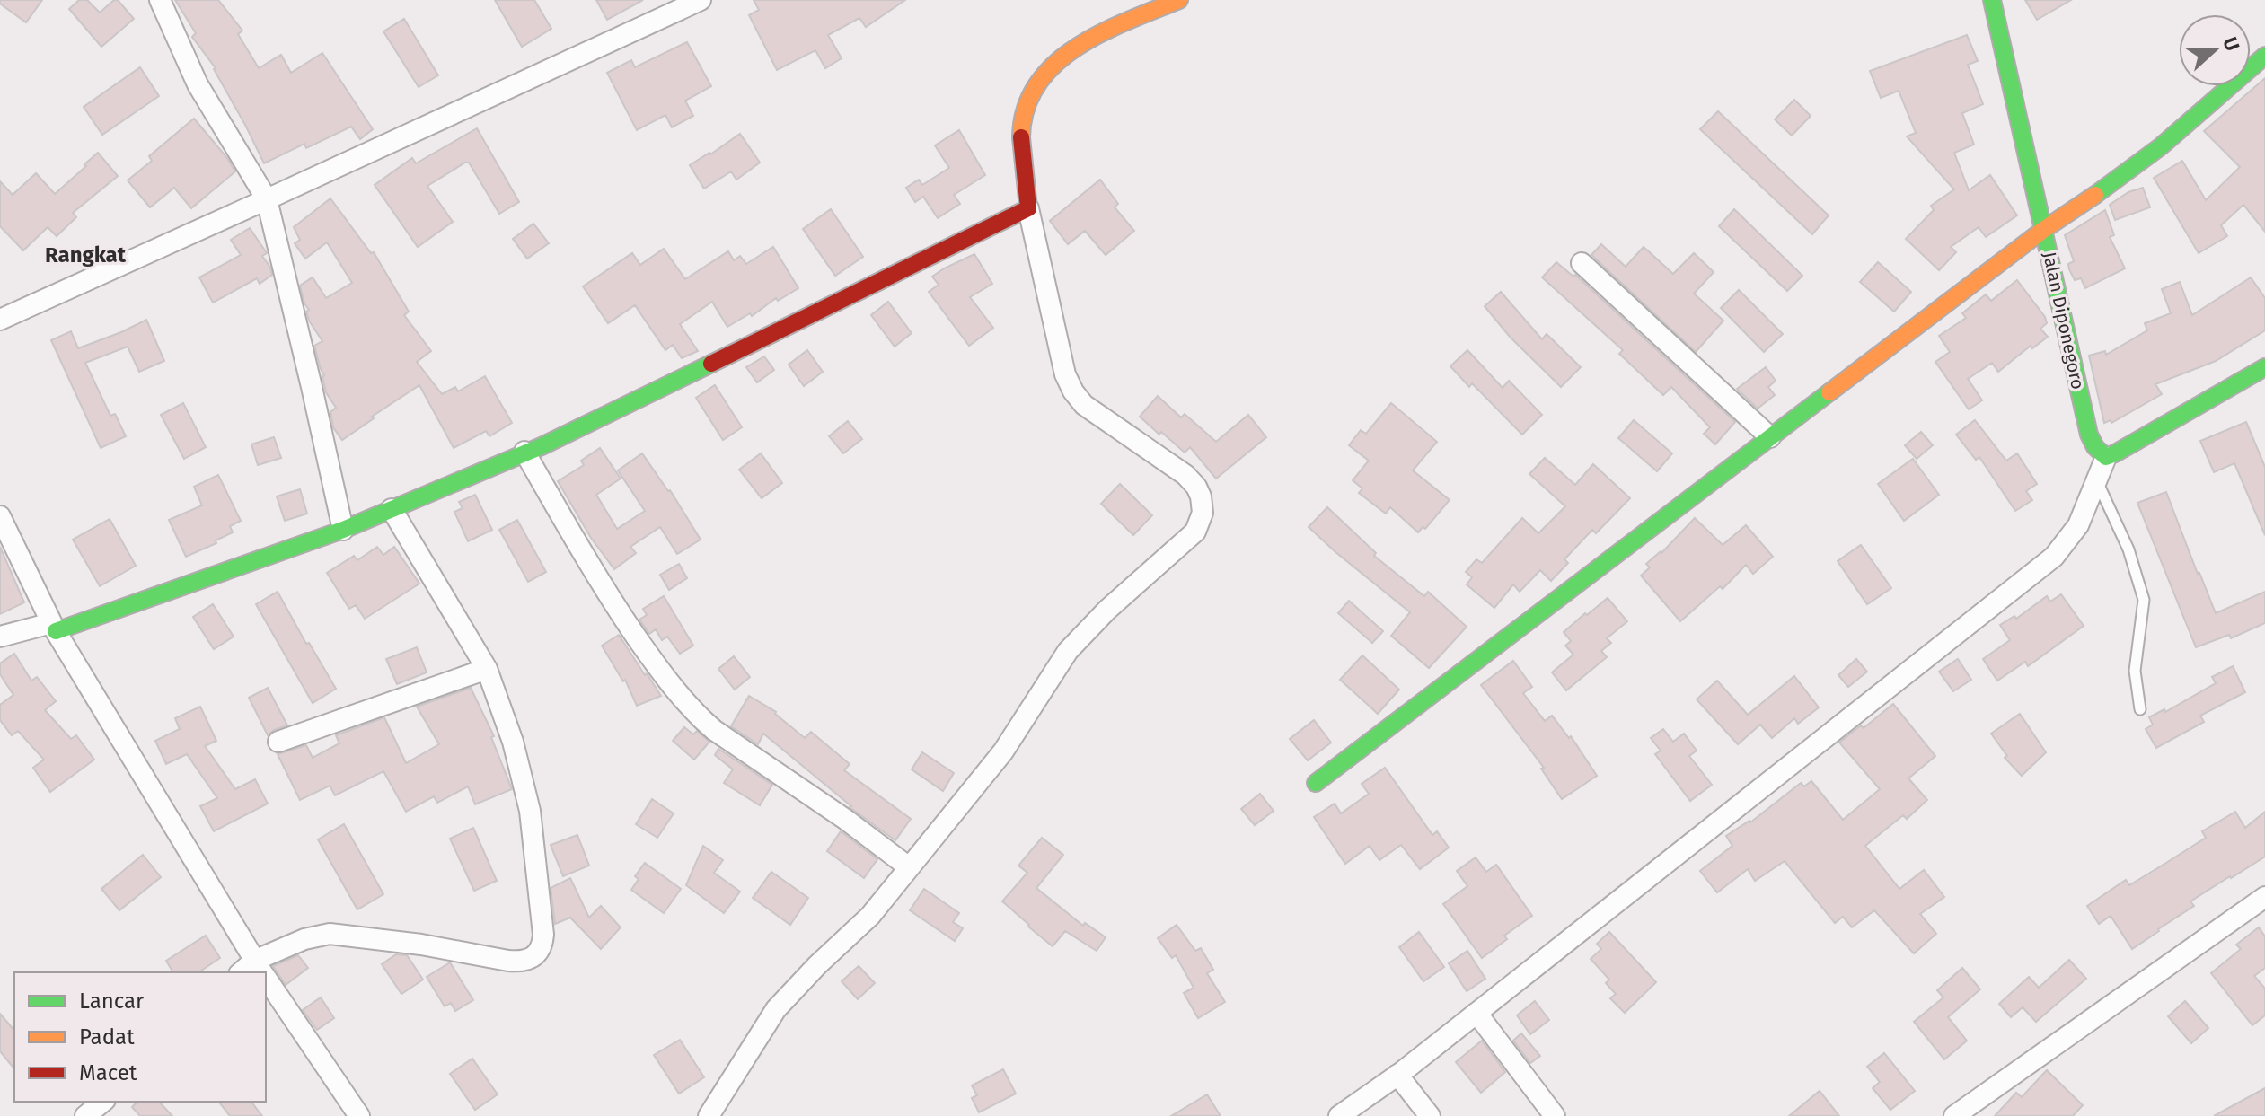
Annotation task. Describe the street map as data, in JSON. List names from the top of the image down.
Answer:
{
  "streets": {
    "street": ["Jalan Diponegoro"]
  },
  "districts": ["Rangkat"],
  "legend": ["Lancar", "Padat", "Macet"],
  "north": "right"
}
